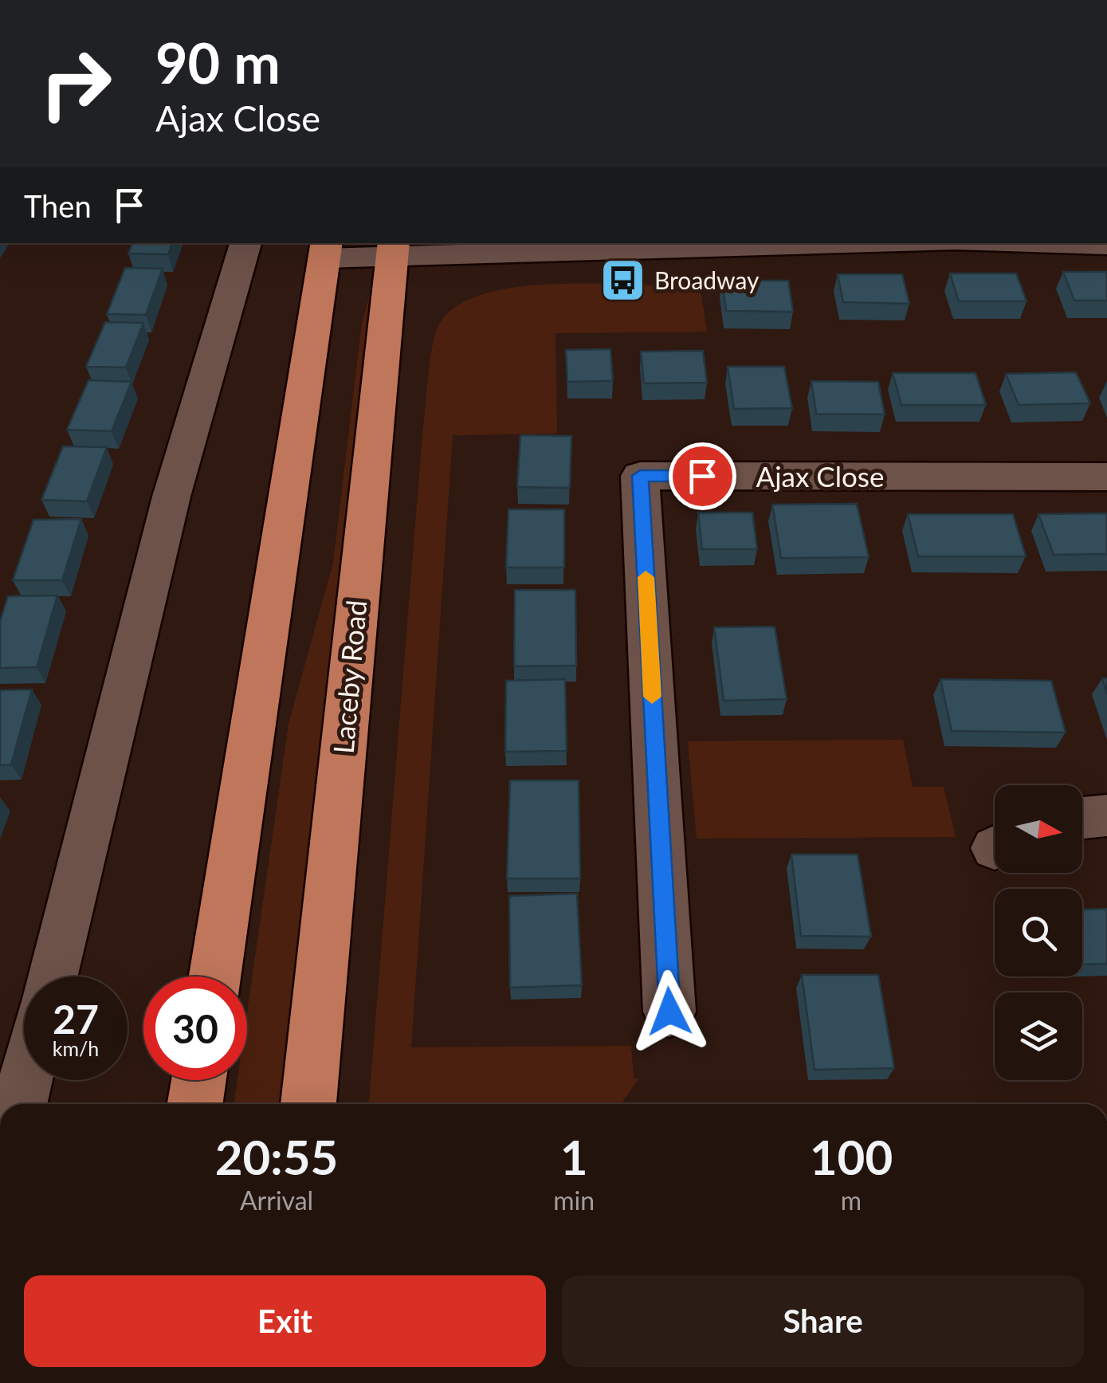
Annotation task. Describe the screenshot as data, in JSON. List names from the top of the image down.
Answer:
{
  "streets": {
    "highway": ["Laceby Road"],
    "street": ["Ajax Close"]
  },
  "places": {
    "bus stop": ["Broadway"]
  },
  "north": "right",
  "page": {
    "turn": ["90 m", "Ajax Close"],
    "then": "Then",
    "speed": "27 km/h",
    "limit": "30",
    "eta": [
      "20:55",
      "Arrival",
      "1",
      "min",
      "100",
      "m"
    ],
    "buttons": ["Exit", "Share"]
  }
}
